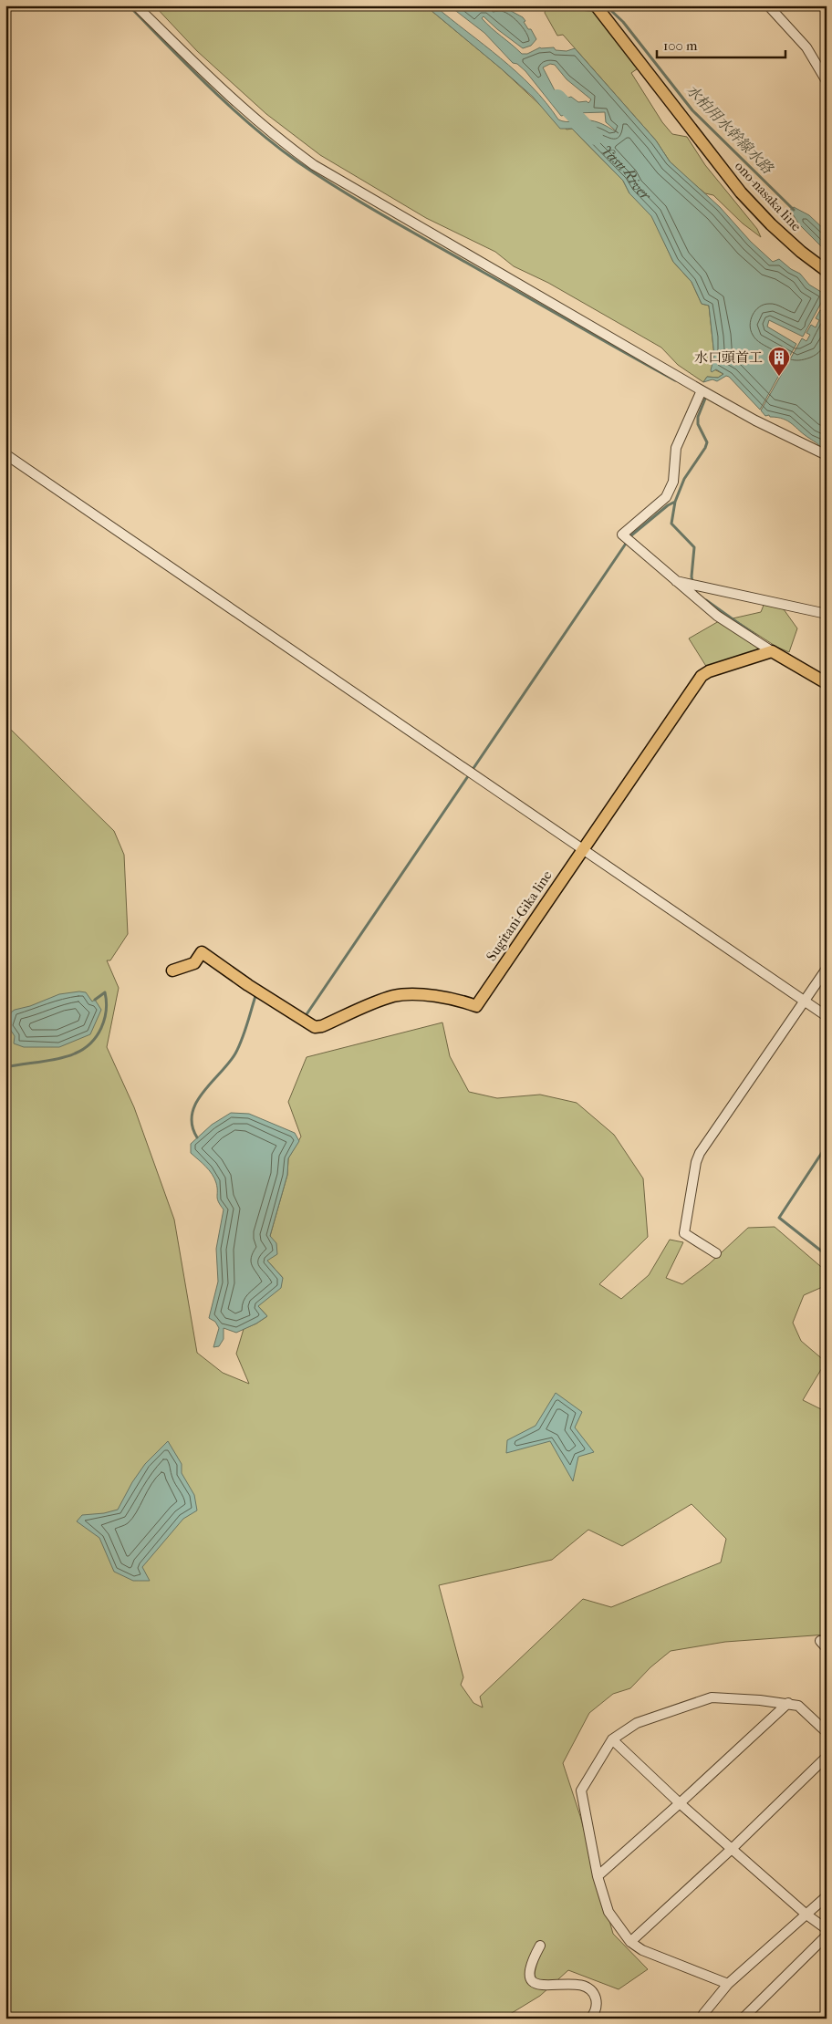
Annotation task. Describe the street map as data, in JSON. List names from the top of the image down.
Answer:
{
  "streets": {
    "main road": ["ono-nasaka line", "Sugitani-Gika line"]
  },
  "water": ["水柏用水幹線水路", "Yasu River"],
  "places": {
    "building": ["水口頭首工"]
  },
  "scale_bar": "100 m"
}
